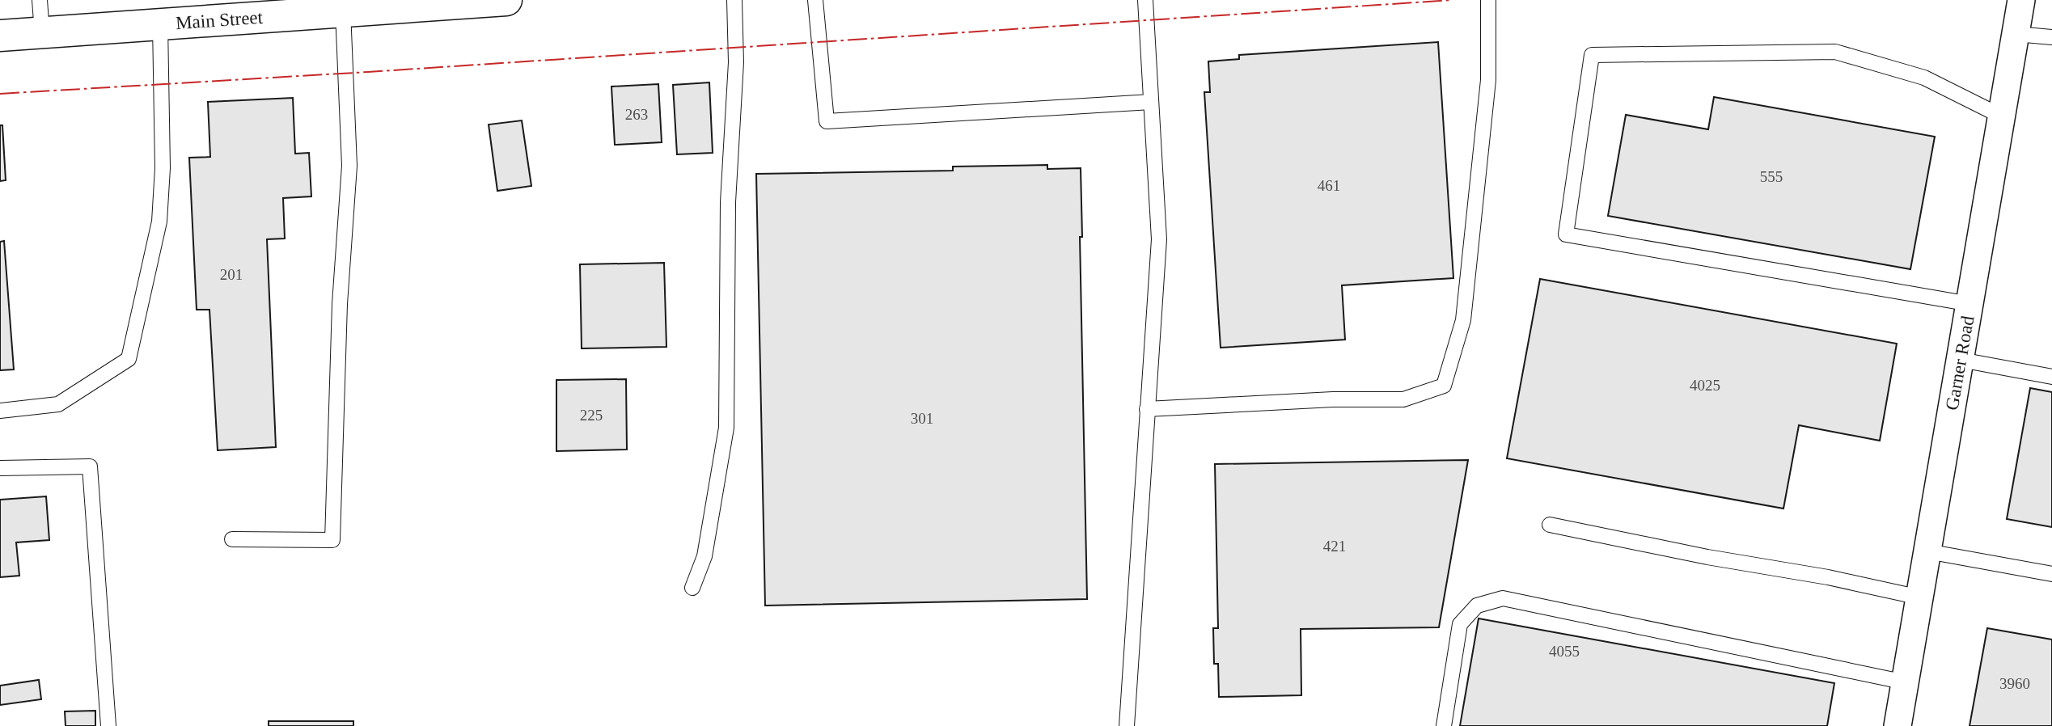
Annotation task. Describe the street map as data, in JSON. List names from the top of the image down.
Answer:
{
  "streets": {
    "main road": ["Main Street"],
    "street": ["Garner Road"]
  },
  "house_numbers": [
    "263",
    "555",
    "461",
    "201",
    "4025",
    "225",
    "301",
    "421",
    "4055",
    "3960"
  ]
}
